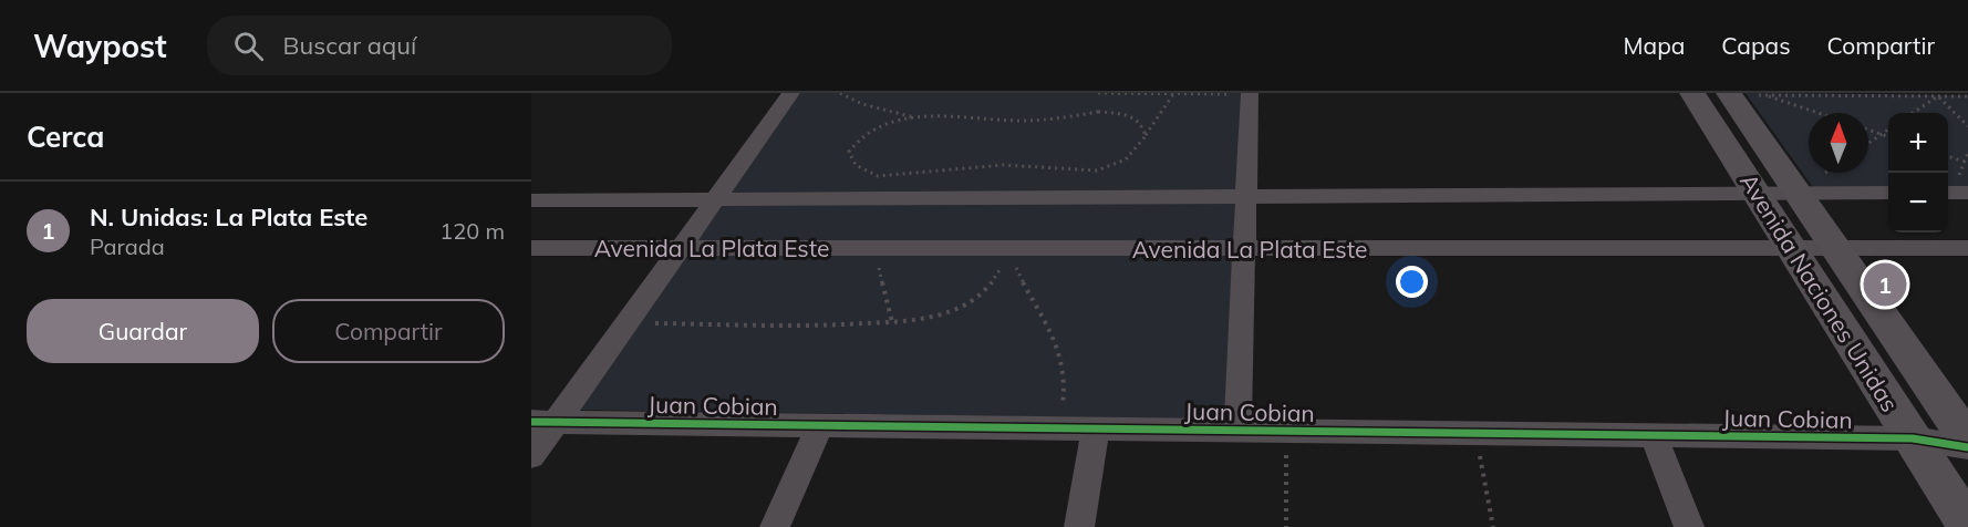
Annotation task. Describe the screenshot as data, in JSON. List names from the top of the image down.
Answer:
{
  "streets": {
    "main road": ["Avenida Naciones Unidas"],
    "street": ["Avenida La Plata Este", "Juan Cobian"]
  },
  "crossings": [
    ["Avenida La Plata Este", "Avenida Naciones Unidas"],
    ["Avenida Naciones Unidas", "Juan Cobian"]
  ],
  "north": "top",
  "page": {
    "header": "Waypost",
    "search": "Buscar aquí",
    "nav": ["Mapa", "Capas", "Compartir"],
    "heading": "Cerca",
    "map_buttons": ["+", "−"],
    "list": [
      {
        "mark": "1",
        "name": "N. Unidas: La Plata Este",
        "note": "Parada",
        "value": "120 m"
      }
    ],
    "pins": "1",
    "buttons": ["Guardar", "Compartir"]
  }
}
